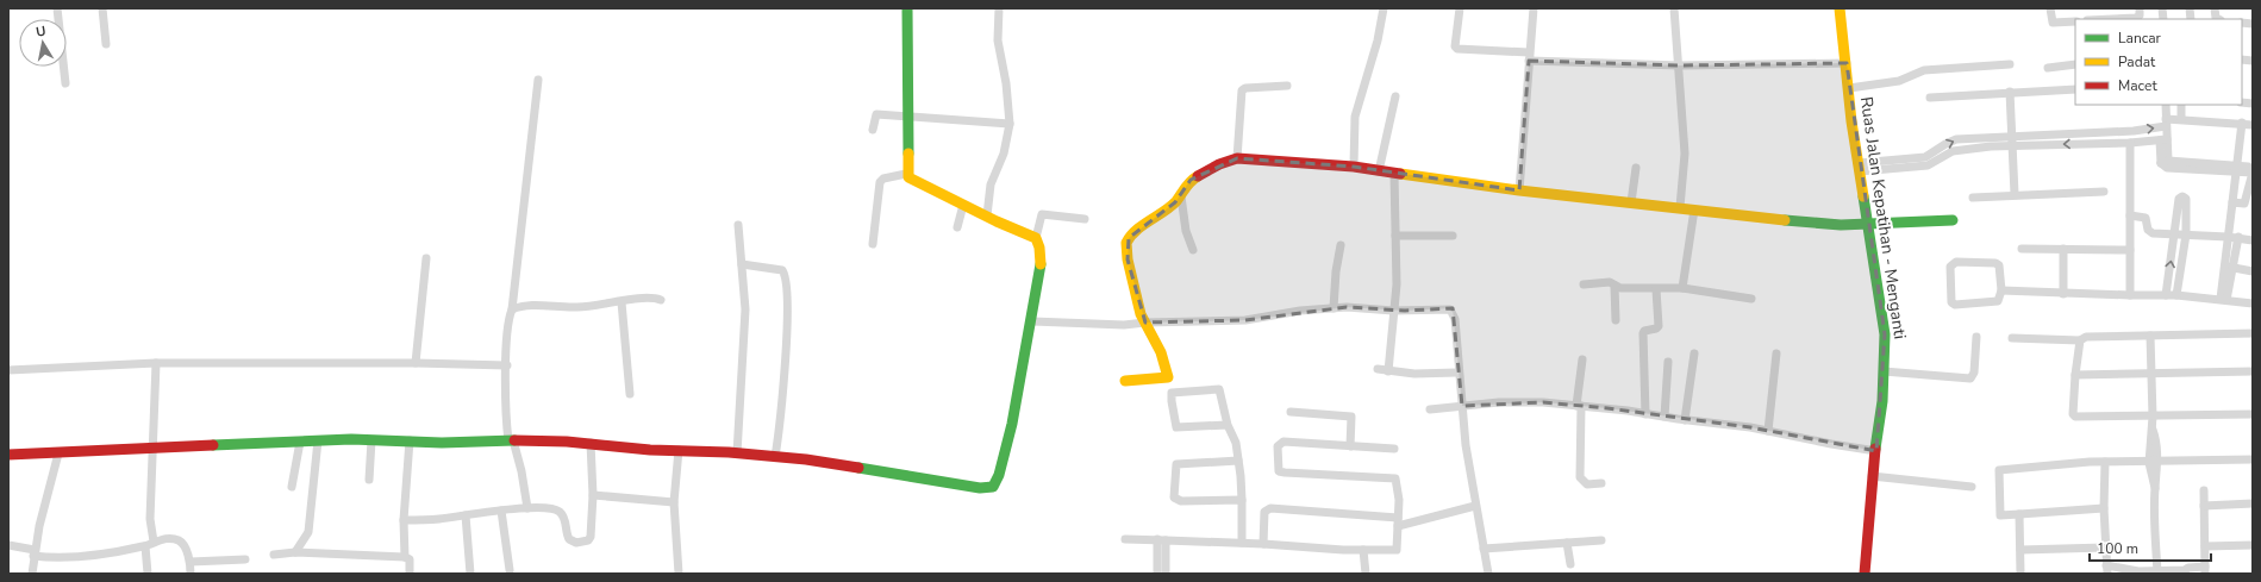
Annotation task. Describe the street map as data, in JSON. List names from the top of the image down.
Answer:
{
  "streets": {
    "street": ["Ruas Jalan Kepatihan - Menganti"]
  },
  "legend": ["Lancar", "Padat", "Macet"],
  "scale_bar": "100 m",
  "north": "top"
}
